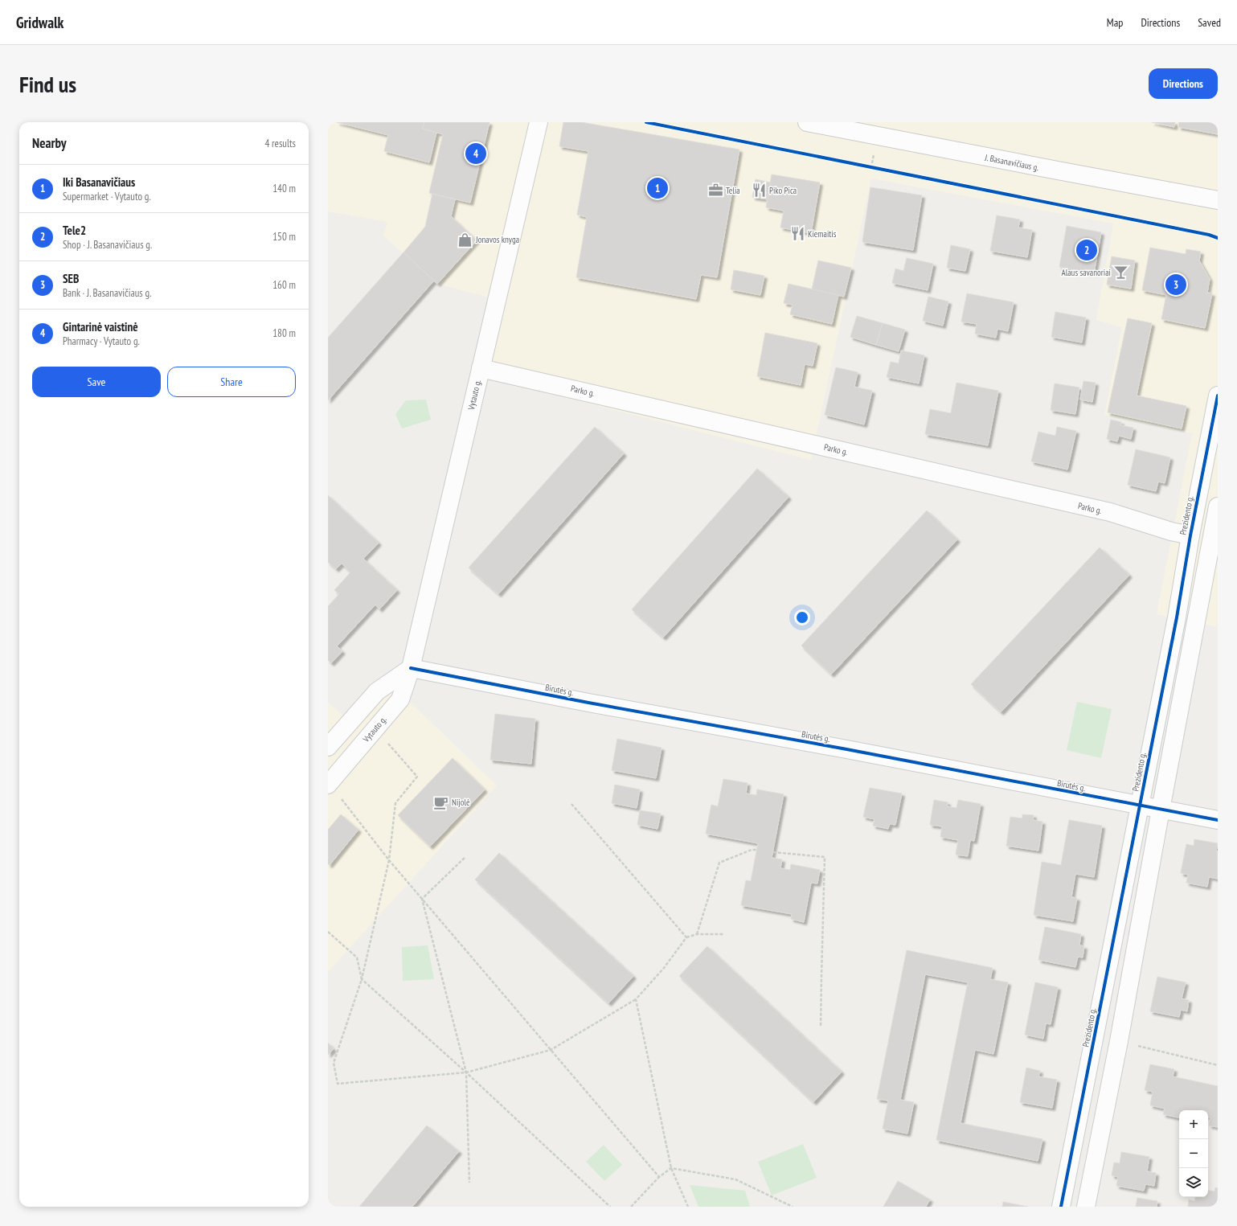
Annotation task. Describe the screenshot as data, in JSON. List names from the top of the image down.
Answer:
{
  "streets": {
    "street": [
      "J. Basanavičiaus g.",
      "Parko g.",
      "Vytauto g.",
      "Prezidento g.",
      "Birutės g."
    ]
  },
  "crossings": [
    ["Parko g.", "Vytauto g."],
    ["Parko g.", "Prezidento g."],
    ["Vytauto g.", "Birutės g."],
    ["Prezidento g.", "Birutės g."]
  ],
  "places": {
    "office": ["Telia"],
    "restaurant": ["Piko Pica", "Kiemaitis"],
    "shop": ["Jonavos knyga"],
    "bar": ["Alaus savanoriai"],
    "cafe": ["Nijolė"]
  },
  "page": {
    "header": "Gridwalk",
    "nav": ["Map", "Directions", "Saved"],
    "buttons": [
      "Directions",
      ["Save", "Share"]
    ],
    "title": "Find us",
    "heading": ["Nearby", "4 results"],
    "pins": [
      "4",
      "1",
      "2",
      "3"
    ],
    "list": [
      {
        "mark": "1",
        "name": "Iki Basanavičiaus",
        "note": "Supermarket · Vytauto g.",
        "value": "140 m"
      },
      {
        "mark": "2",
        "name": "Tele2",
        "note": "Shop · J. Basanavičiaus g.",
        "value": "150 m"
      },
      {
        "mark": "3",
        "name": "SEB",
        "note": "Bank · J. Basanavičiaus g.",
        "value": "160 m"
      },
      {
        "mark": "4",
        "name": "Gintarinė vaistinė",
        "note": "Pharmacy · Vytauto g.",
        "value": "180 m"
      }
    ],
    "map_buttons": ["+", "−"]
  }
}
